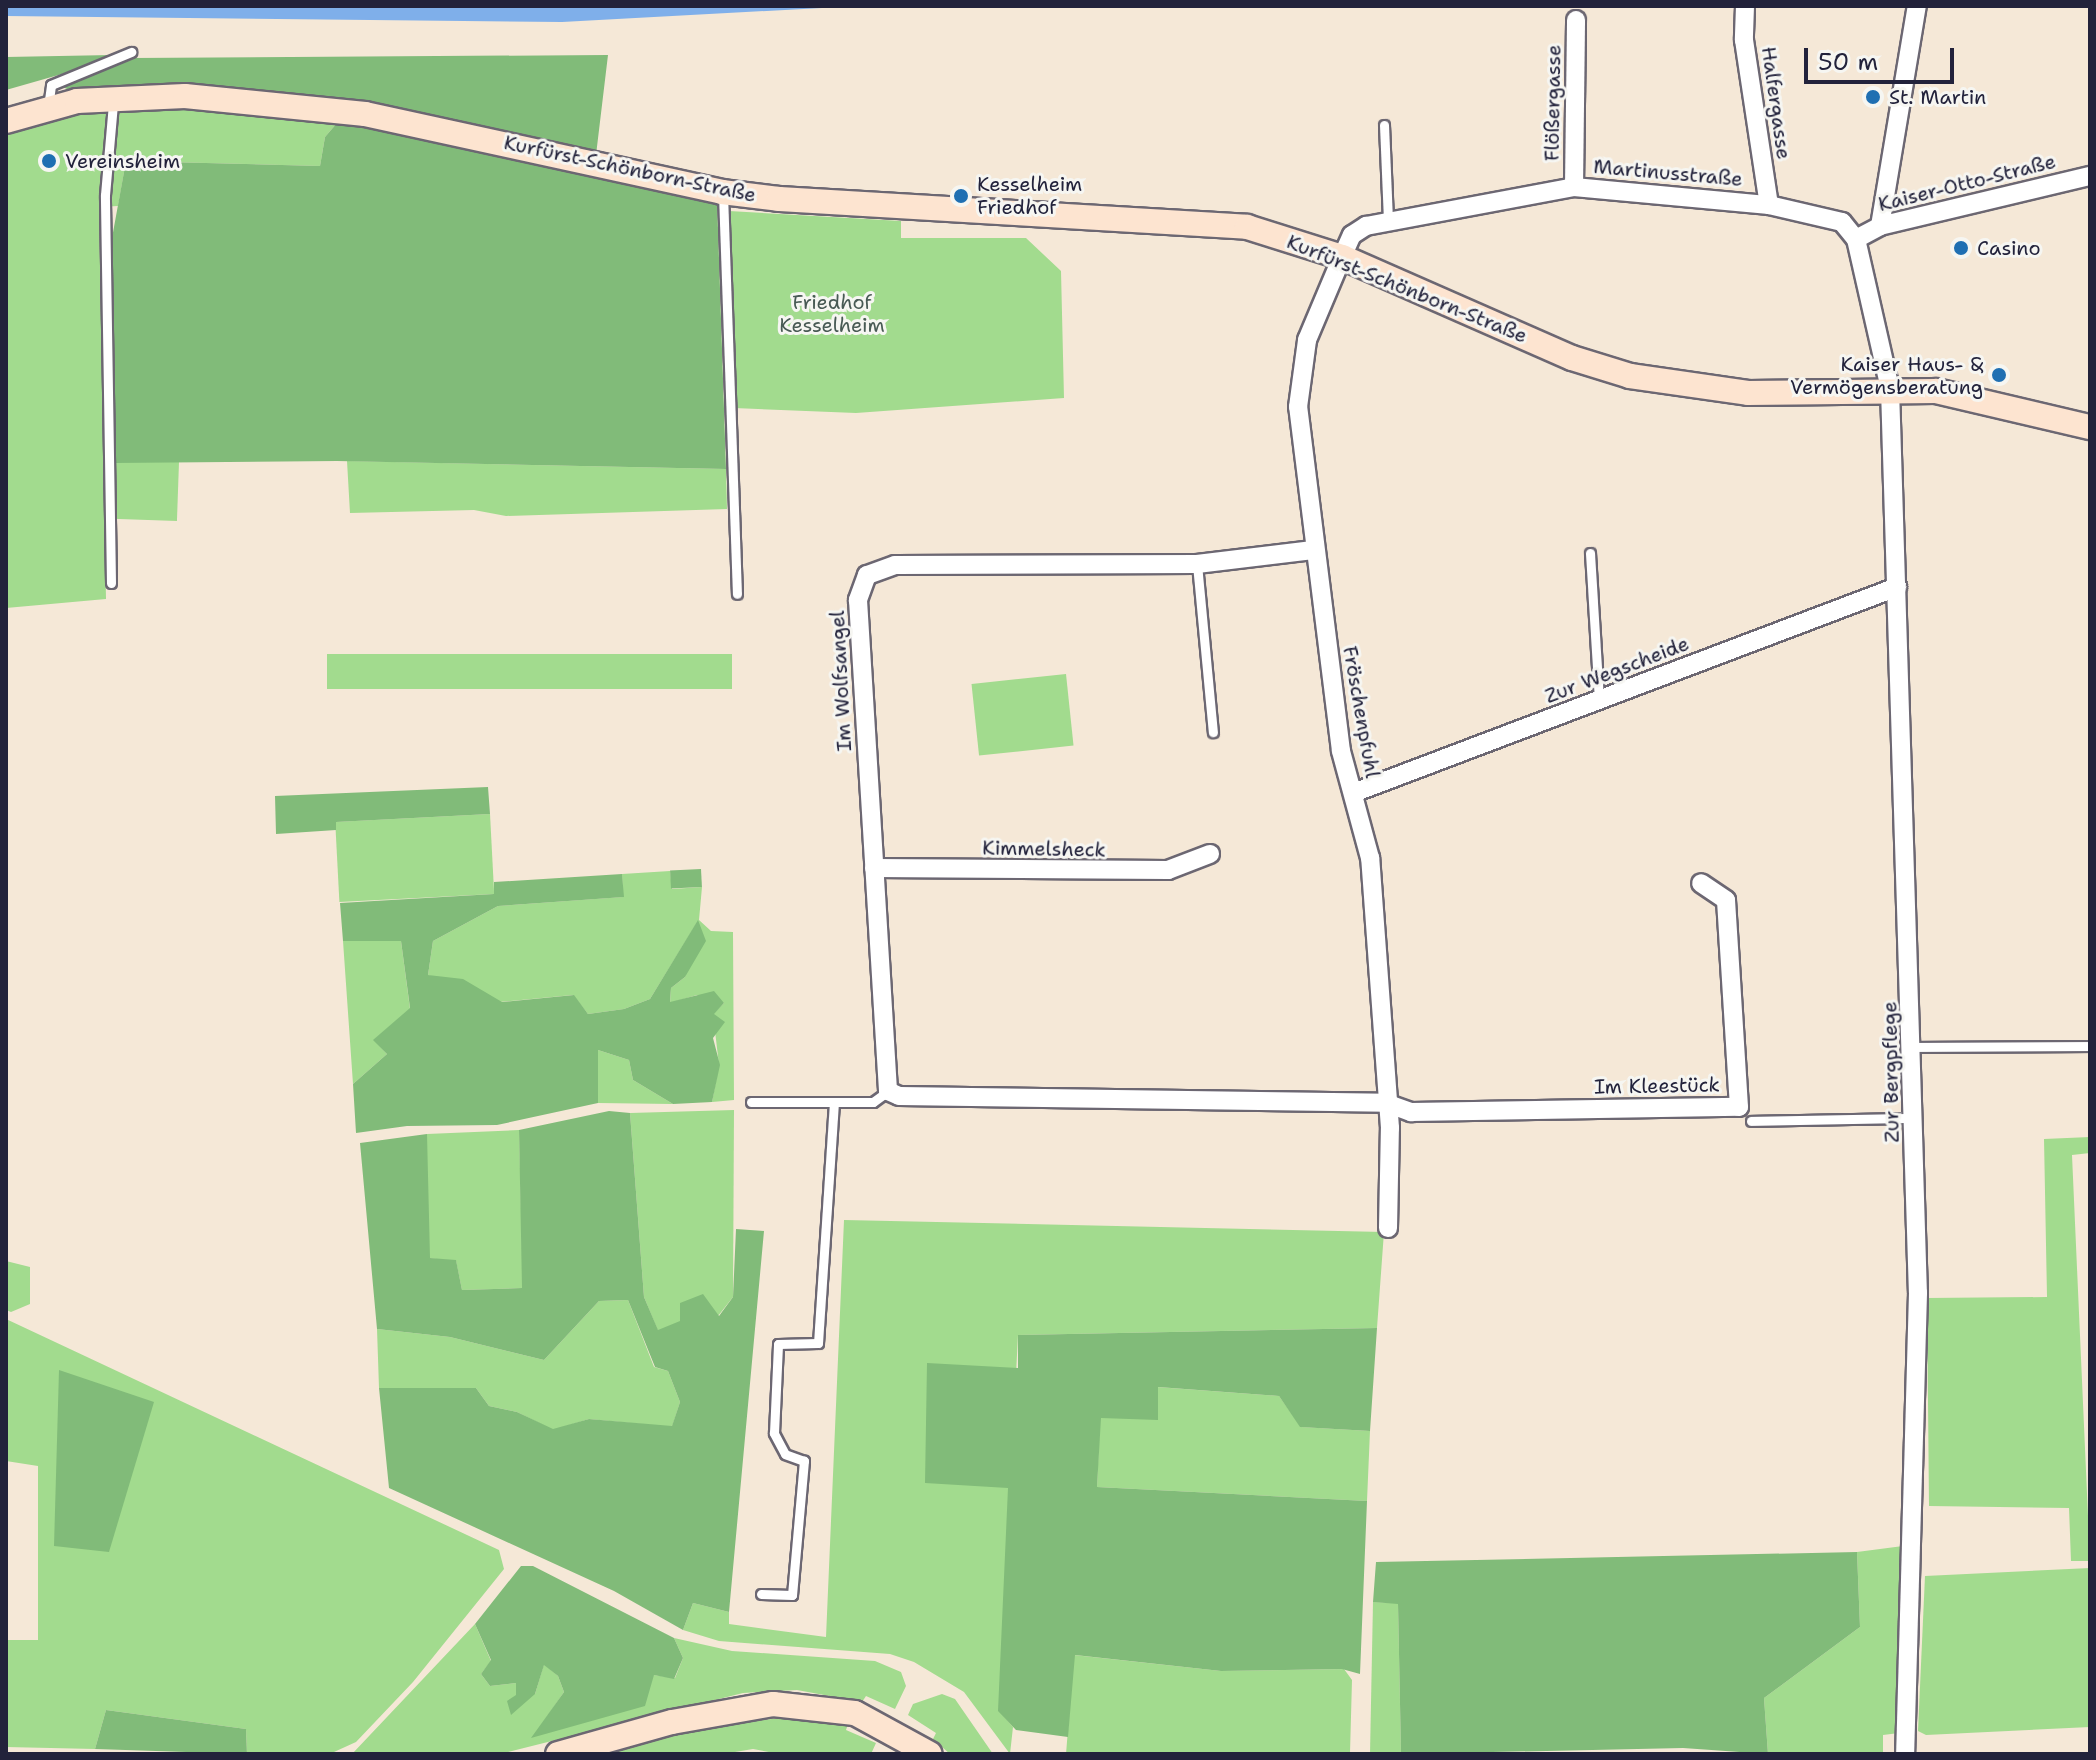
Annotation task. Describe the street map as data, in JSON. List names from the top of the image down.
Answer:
{
  "streets": {
    "street": [
      "Flößergasse",
      "Halfergasse",
      "Kurfürst-Schönborn-Straße",
      "Martinusstraße",
      "Kaiser-Otto-Straße",
      "Zur Wegscheide",
      "Im Wolfsangel",
      "Fröschenpfuhl",
      "Kimmelsheck",
      "Zur Bergpflege",
      "Im Kleestück"
    ]
  },
  "crossings": [
    ["Flößergasse", "Martinusstraße"],
    ["Halfergasse", "Martinusstraße"],
    ["Kurfürst-Schönborn-Straße", "Martinusstraße"],
    ["Kurfürst-Schönborn-Straße", "Fröschenpfuhl"],
    ["Kurfürst-Schönborn-Straße", "Zur Bergpflege"],
    ["Martinusstraße", "Kaiser-Otto-Straße"],
    ["Martinusstraße", "Fröschenpfuhl"],
    ["Martinusstraße", "Zur Bergpflege"],
    ["Kaiser-Otto-Straße", "Zur Bergpflege"],
    ["Zur Wegscheide", "Fröschenpfuhl"],
    ["Zur Wegscheide", "Zur Bergpflege"],
    ["Im Wolfsangel", "Fröschenpfuhl"],
    ["Im Wolfsangel", "Kimmelsheck"],
    ["Fröschenpfuhl", "Im Kleestück"]
  ],
  "parks": ["Friedhof Kesselheim"],
  "places": [
    "St. Martin",
    "Vereinsheim",
    "Kesselheim Friedhof",
    "Casino",
    "Kaiser Haus- & Vermögensberatung"
  ],
  "scale_bar": "50 m"
}
